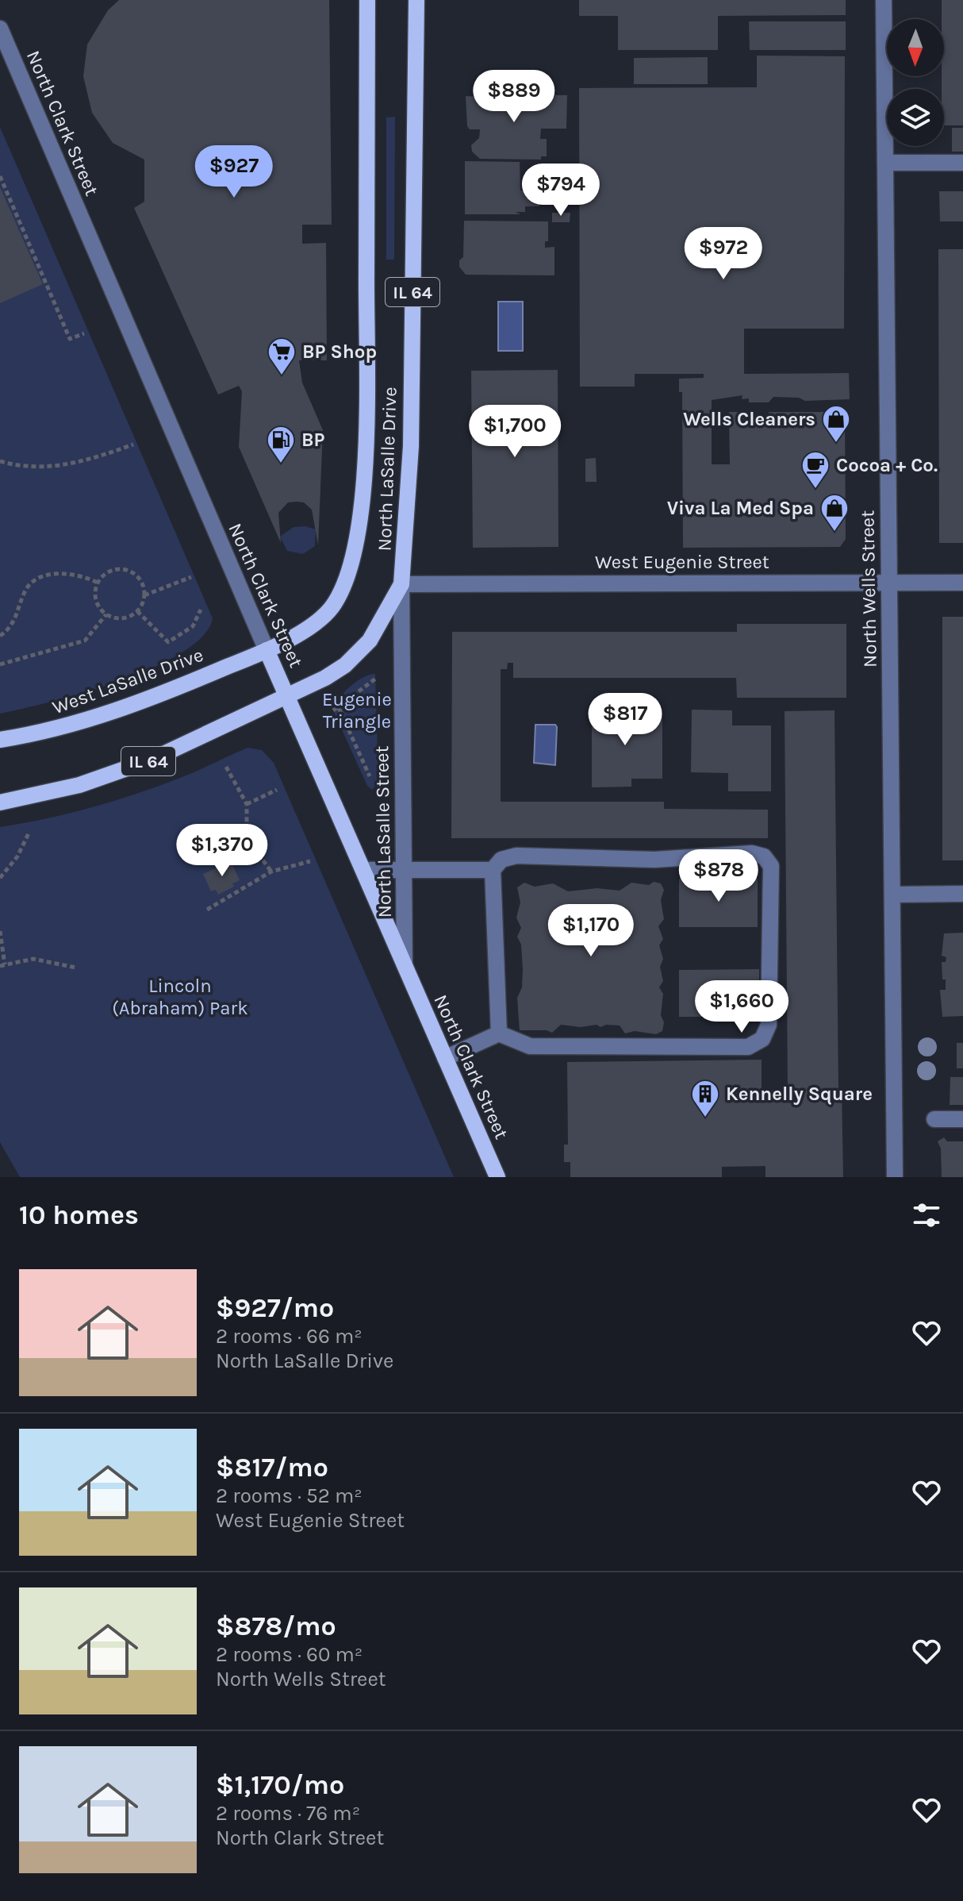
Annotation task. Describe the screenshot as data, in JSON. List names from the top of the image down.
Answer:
{
  "streets": {
    "main road": [
      "North Clark Street",
      "IL 64",
      "North LaSalle Drive",
      "West LaSalle Drive"
    ],
    "street": ["West Eugenie Street", "North Wells Street", "North LaSalle Street"]
  },
  "crossings": [
    ["North Clark Street", "IL 64"],
    ["North Clark Street", "North LaSalle Drive"],
    ["North Clark Street", "West LaSalle Drive"],
    ["North Clark Street", "North LaSalle Street"],
    ["IL 64", "North LaSalle Drive"],
    ["North LaSalle Drive", "West Eugenie Street"],
    ["North LaSalle Drive", "West LaSalle Drive"],
    ["North LaSalle Drive", "North LaSalle Street"],
    ["West Eugenie Street", "North Wells Street"],
    ["West Eugenie Street", "North LaSalle Street"]
  ],
  "parks": ["Eugenie Triangle", "Lincoln (Abraham) Park"],
  "places": {
    "supermarket": ["BP Shop"],
    "shop": ["Wells Cleaners", "Viva La Med Spa"],
    "fuel station": ["BP"],
    "cafe": ["Cocoa + Co."],
    "building": ["Kennelly Square"]
  },
  "north": "bottom",
  "page": {
    "price": [
      "$889",
      "$927",
      "$794",
      "$972",
      "$1,700",
      "$817",
      "$1,370",
      "$878",
      "$1,170",
      "$1,660"
    ],
    "heading": "10 homes",
    "list": [
      {
        "name": "$927/mo",
        "note": "2 rooms · 66 m² · North LaSalle Drive"
      },
      {
        "name": "$817/mo",
        "note": "2 rooms · 52 m² · West Eugenie Street"
      },
      {
        "name": "$878/mo",
        "note": "2 rooms · 60 m² · North Wells Street"
      },
      {
        "name": "$1,170/mo",
        "note": "2 rooms · 76 m² · North Clark Street"
      }
    ]
  }
}
